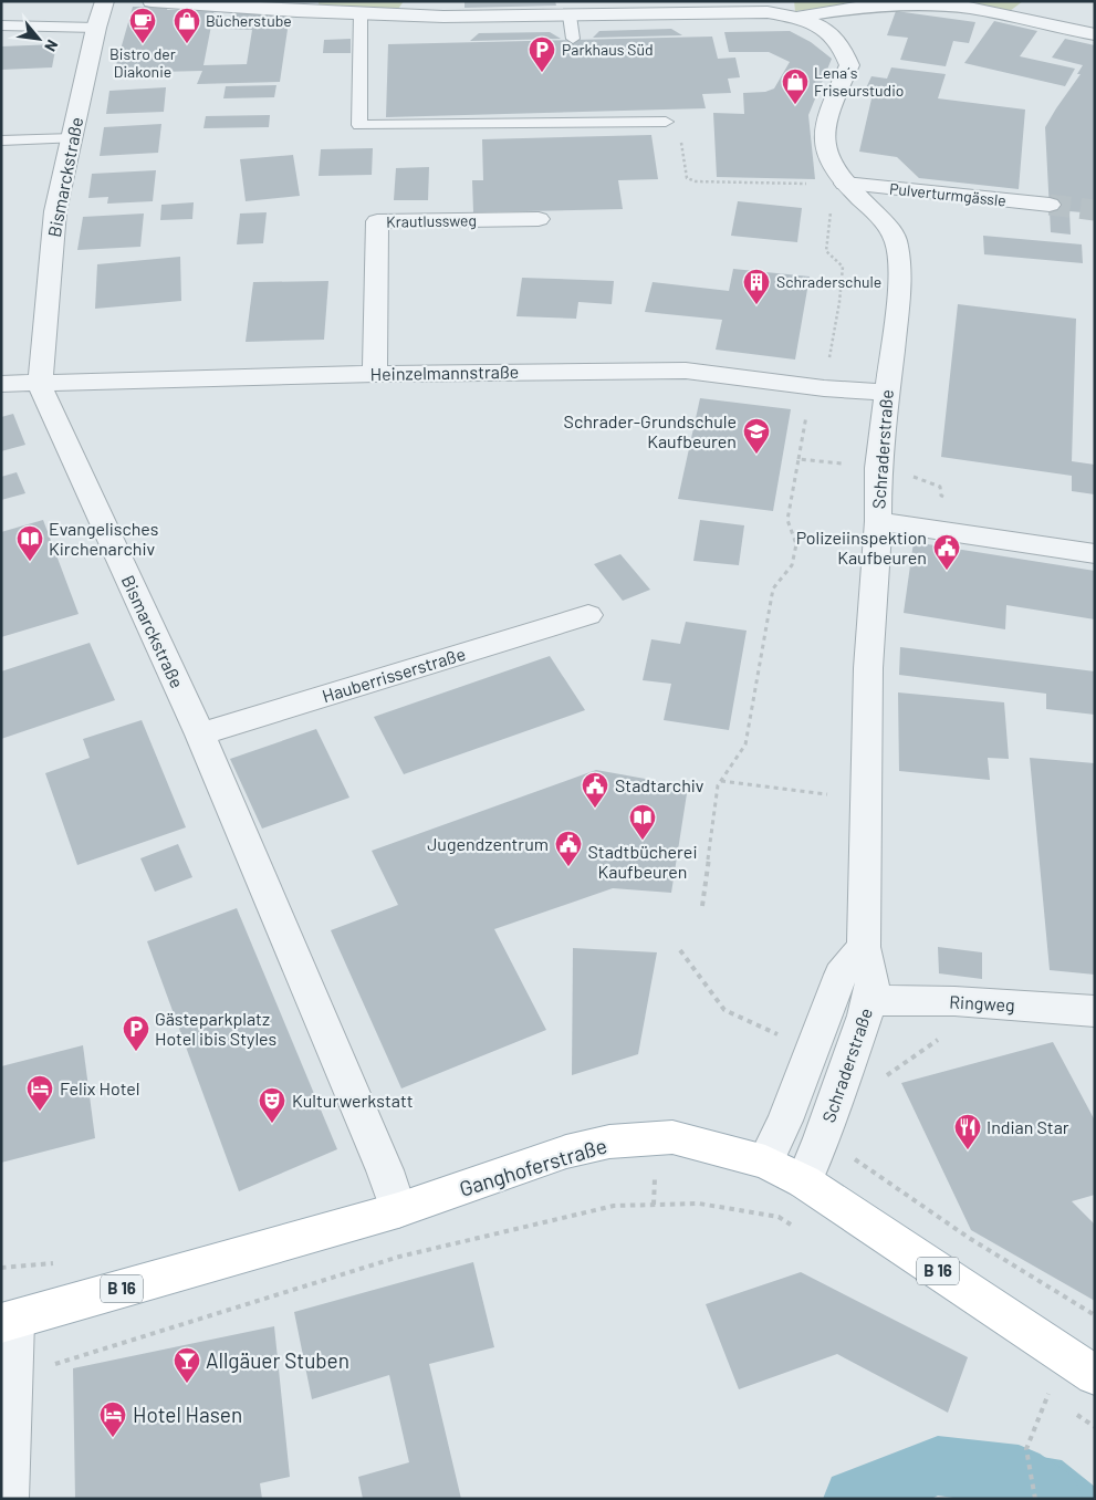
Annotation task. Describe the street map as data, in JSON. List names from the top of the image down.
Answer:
{
  "streets": {
    "main road": ["Ganghoferstraße", "B 16"],
    "street": [
      "Bismarckstraße",
      "Pulverturmgässle",
      "Krautlussweg",
      "Heinzelmannstraße",
      "Schraderstraße",
      "Hauberrisserstraße",
      "Ringweg"
    ]
  },
  "crossings": [
    ["Bismarckstraße", "Heinzelmannstraße"],
    ["Bismarckstraße", "Hauberrisserstraße"],
    ["Bismarckstraße", "Ganghoferstraße"],
    ["Pulverturmgässle", "Schraderstraße"],
    ["Krautlussweg", "Heinzelmannstraße"],
    ["Heinzelmannstraße", "Schraderstraße"],
    ["Schraderstraße", "Ringweg"],
    ["Schraderstraße", "Ganghoferstraße"]
  ],
  "places": {
    "cafe": ["Bistro der Diakonie"],
    "shop": ["Bücherstube", "Lena´s Friseurstudio"],
    "parking": ["Parkhaus Süd", "Gästeparkplatz Hotel ibis Styles"],
    "building": ["Schraderschule"],
    "school or university": ["Schrader-Grundschule Kaufbeuren"],
    "library": ["Evangelisches Kirchenarchiv", "Stadtbücherei Kaufbeuren"],
    "public building": ["Polizeiinspektion Kaufbeuren", "Stadtarchiv", "Jugendzentrum"],
    "hotel": ["Felix Hotel", "Hotel Hasen"],
    "theatre": ["Kulturwerkstatt"],
    "restaurant": ["Indian Star"],
    "bar": ["Allgäuer Stuben"]
  },
  "north": "bottom right"
}
